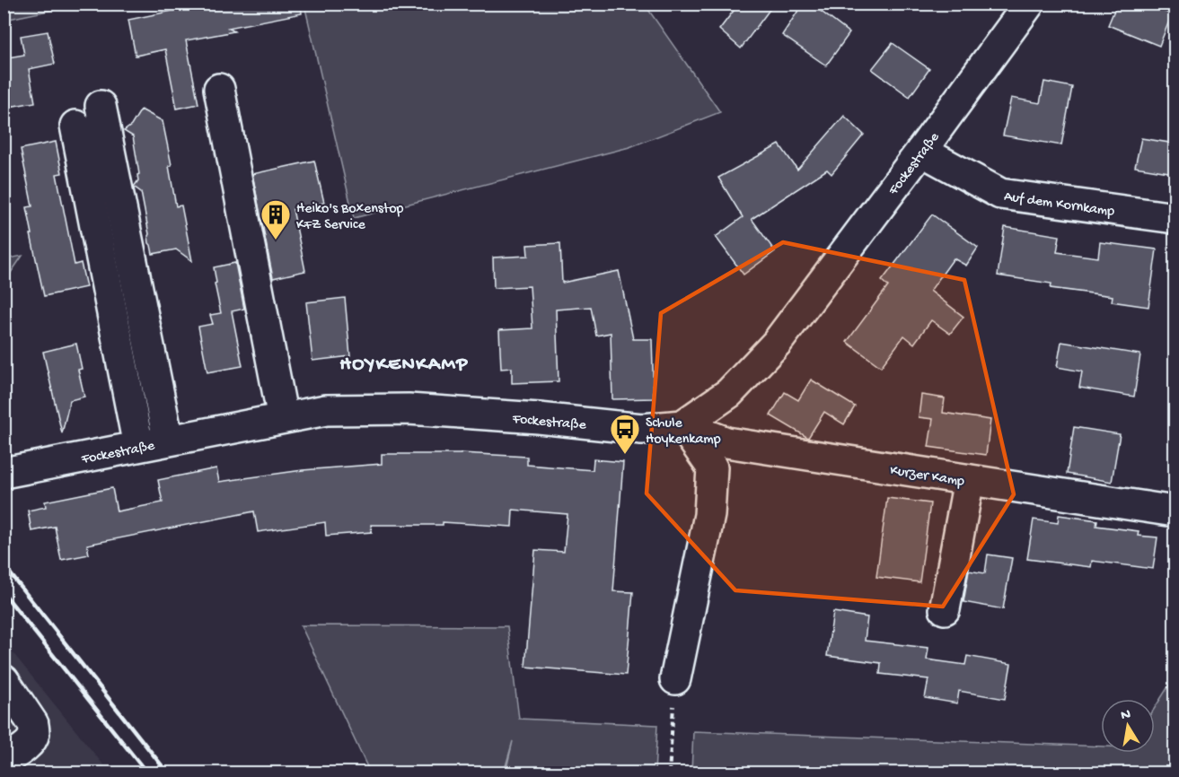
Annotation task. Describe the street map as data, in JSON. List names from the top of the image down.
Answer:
{
  "streets": {
    "street": ["Fockestraße", "Auf dem Kornkamp", "Kurzer Kamp"]
  },
  "crossings": [
    ["Fockestraße", "Auf dem Kornkamp"],
    ["Fockestraße", "Kurzer Kamp"]
  ],
  "districts": ["HOYKENKAMP"],
  "places": {
    "building": ["Heiko's Boxenstop KFZ Service"],
    "bus stop": ["Schule Hoykenkamp"]
  },
  "north": "top"
}
